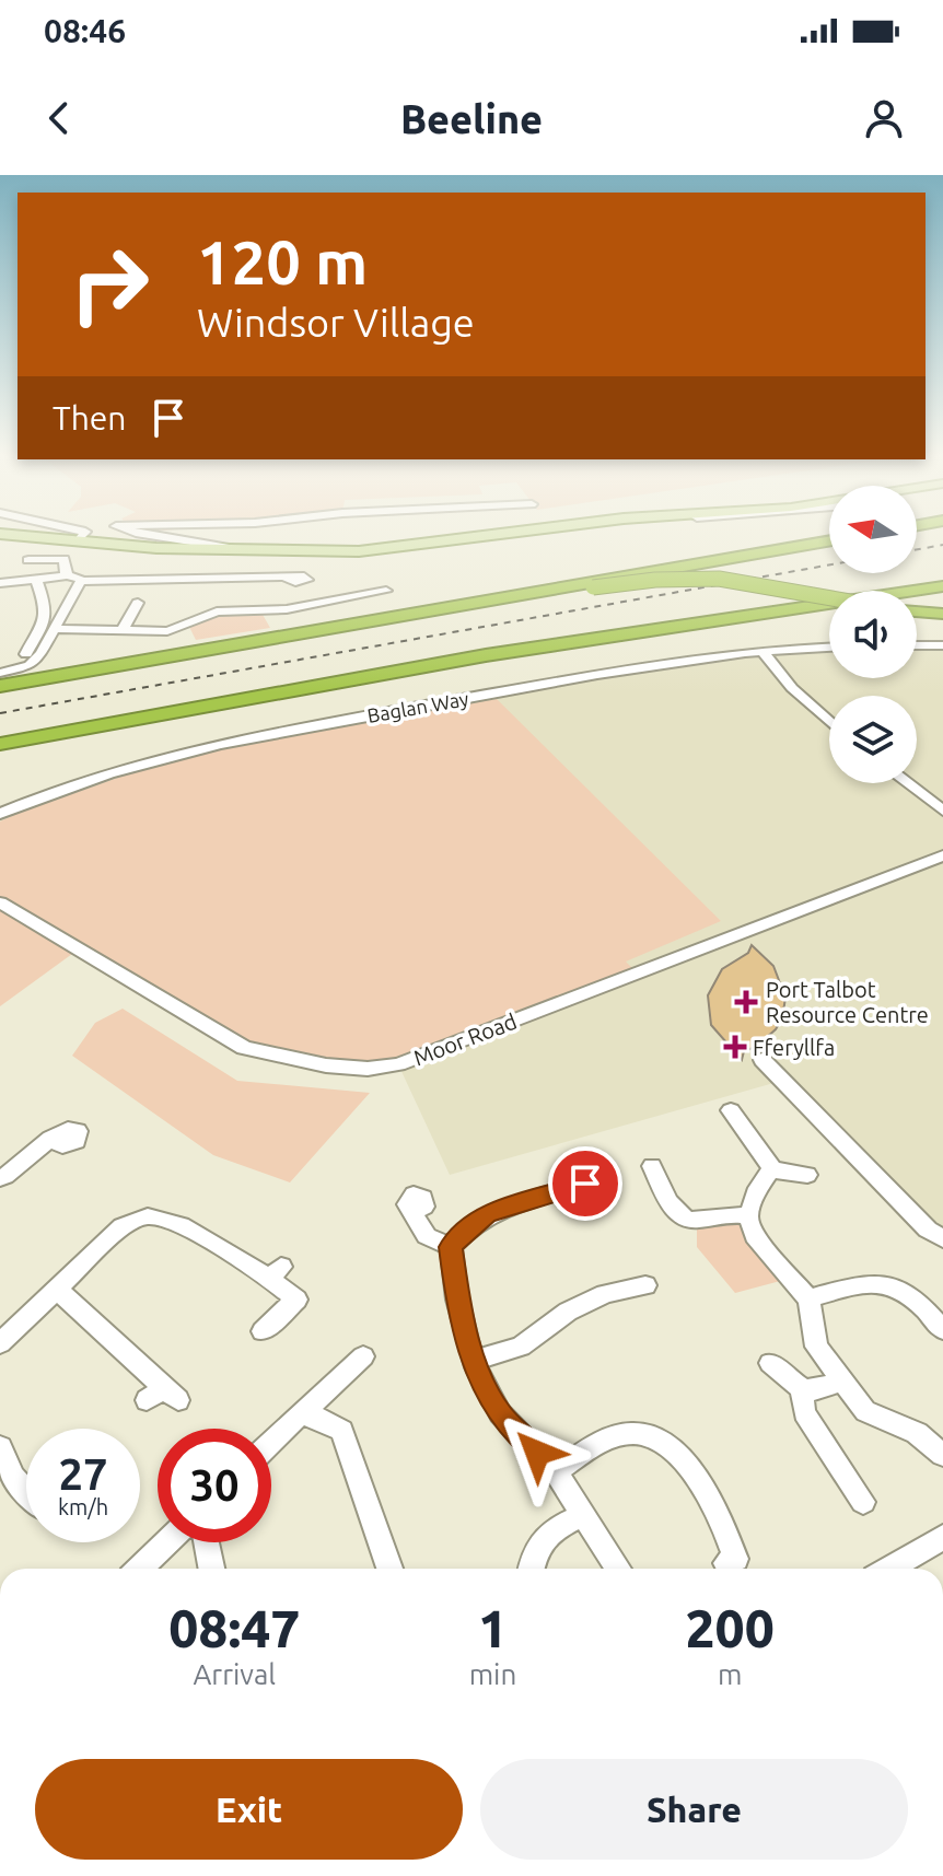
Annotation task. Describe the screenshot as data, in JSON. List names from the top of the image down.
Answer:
{
  "streets": {
    "street": ["Baglan Way", "Moor Road"]
  },
  "places": {
    "health": ["Port Talbot Resource Centre", "Fferyllfa"]
  },
  "north": "left",
  "page": {
    "status": "08:46",
    "header": "Beeline",
    "turn": ["120 m", "Windsor Village"],
    "then": "Then",
    "speed": "27 km/h",
    "limit": "30",
    "eta": [
      "08:47",
      "Arrival",
      "1",
      "min",
      "200",
      "m"
    ],
    "buttons": ["Exit", "Share"]
  }
}
